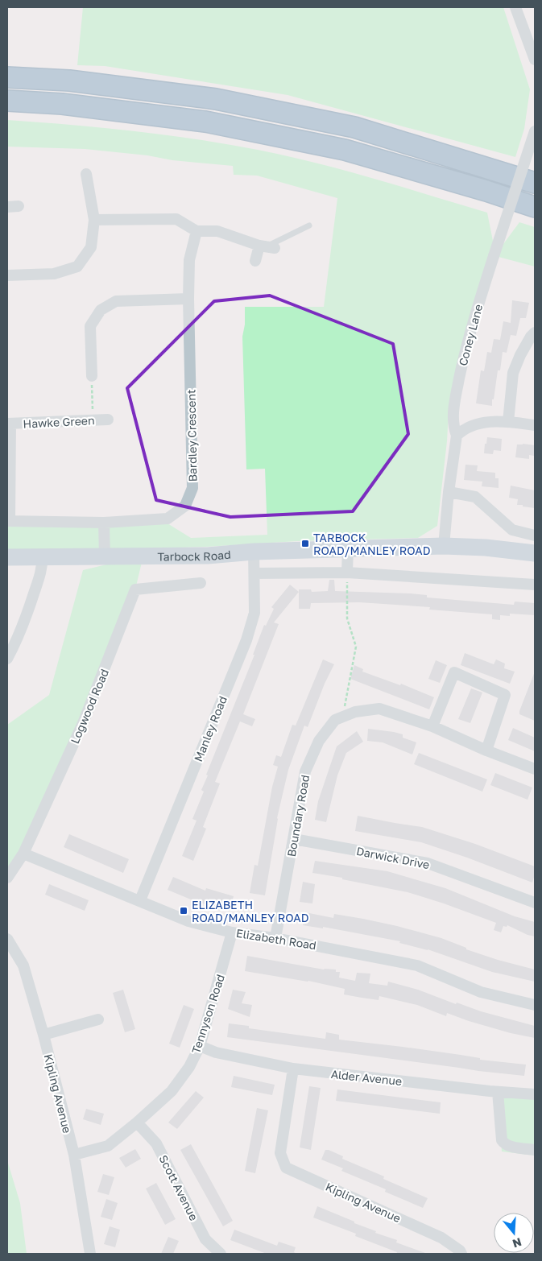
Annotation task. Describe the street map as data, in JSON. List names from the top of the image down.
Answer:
{
  "streets": {
    "main road": ["Tarbock Road"],
    "street": [
      "Coney Lane",
      "Hawke Green",
      "Bardley Crescent",
      "Logwood Road",
      "Manley Road",
      "Boundary Road",
      "Darwick Drive",
      "Elizabeth Road",
      "Tennyson Road",
      "Alder Avenue",
      "Kipling Avenue",
      "Scott Avenue"
    ]
  },
  "crossings": [
    ["Coney Lane", "Tarbock Road"],
    ["Hawke Green", "Bardley Crescent"],
    ["Tarbock Road", "Manley Road"],
    ["Logwood Road", "Elizabeth Road"],
    ["Manley Road", "Elizabeth Road"],
    ["Boundary Road", "Darwick Drive"],
    ["Boundary Road", "Elizabeth Road"],
    ["Elizabeth Road", "Tennyson Road"],
    ["Tennyson Road", "Alder Avenue"],
    ["Tennyson Road", "Kipling Avenue"],
    ["Tennyson Road", "Scott Avenue"],
    ["Alder Avenue", "Kipling Avenue"]
  ],
  "places": {
    "transit": ["TARBOCK ROAD/MANLEY ROAD", "ELIZABETH ROAD/MANLEY ROAD"]
  },
  "north": "bottom"
}
